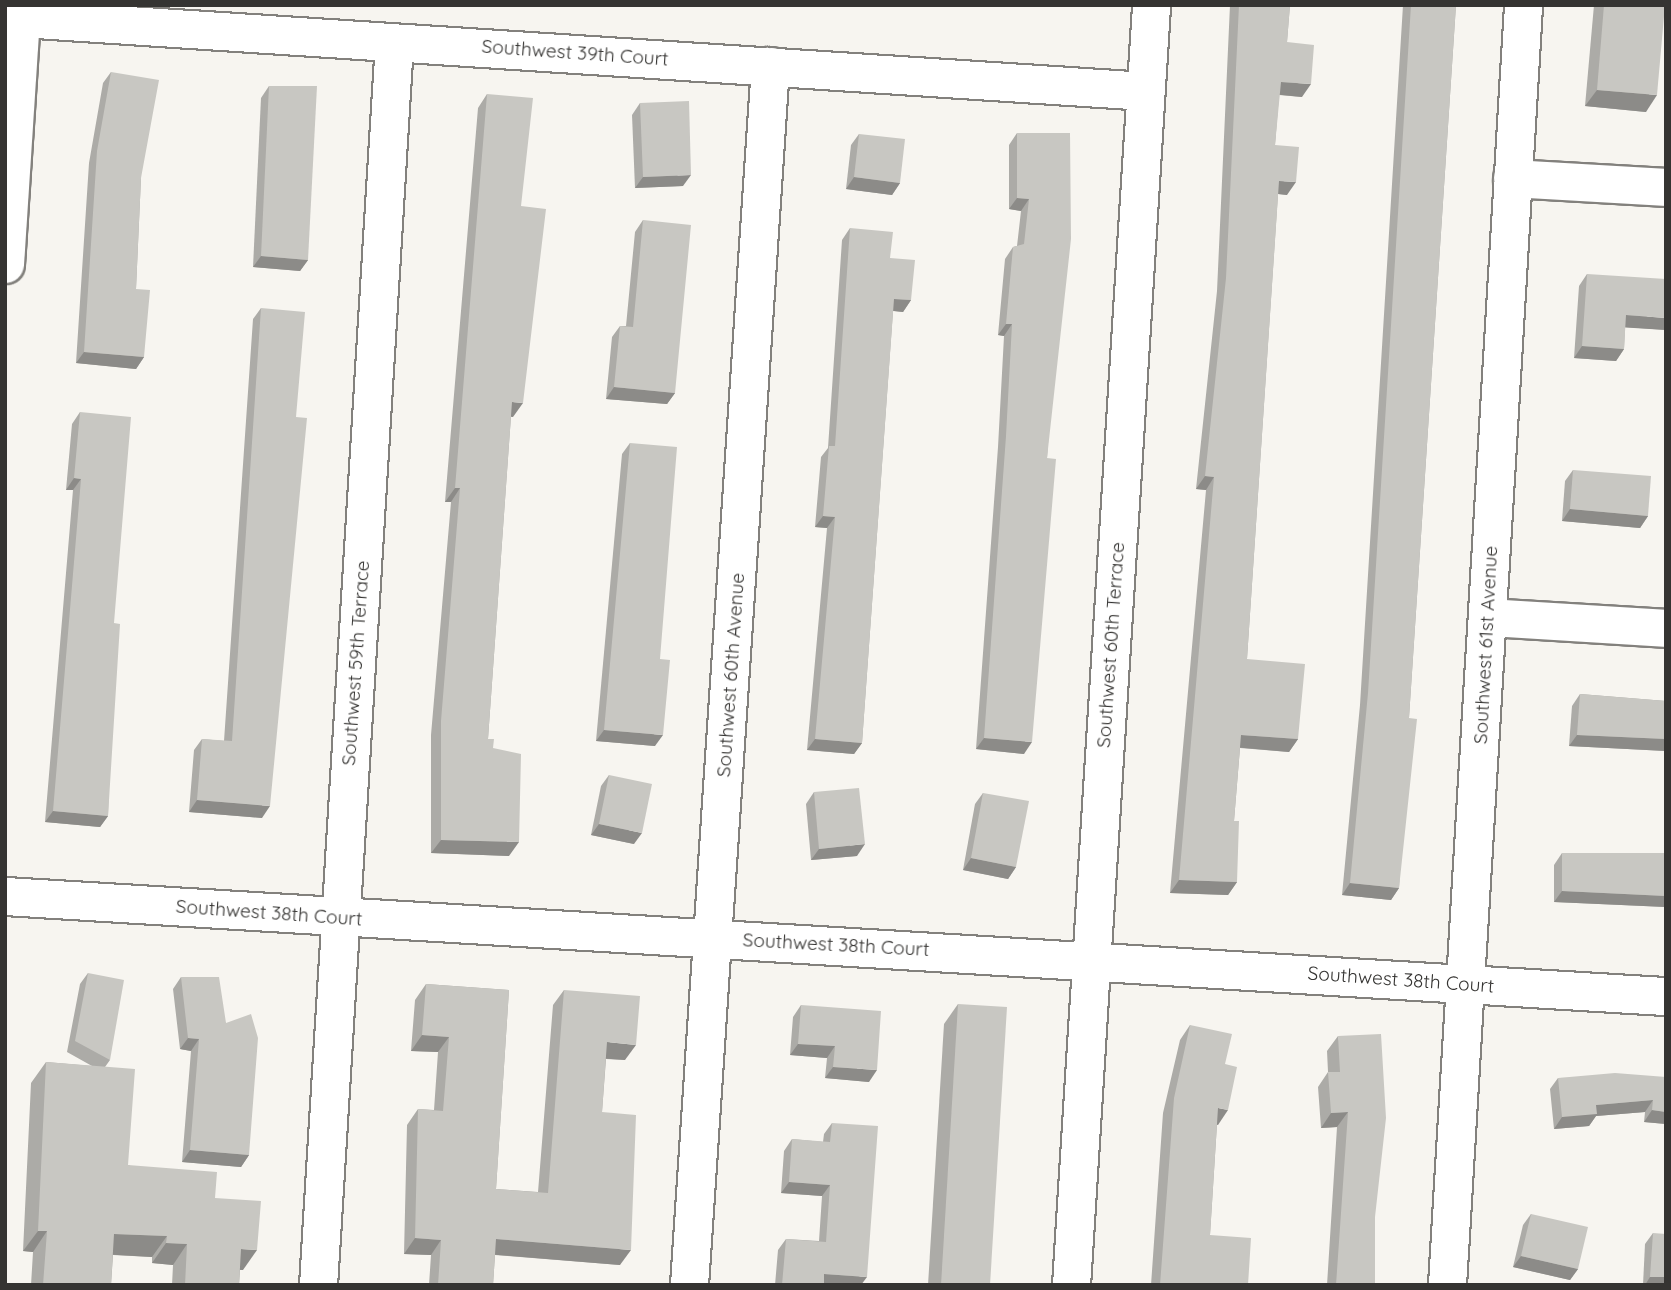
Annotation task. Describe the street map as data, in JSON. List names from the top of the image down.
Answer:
{
  "streets": {
    "street": [
      "Southwest 39th Court",
      "Southwest 60th Terrace",
      "Southwest 61st Avenue",
      "Southwest 59th Terrace",
      "Southwest 60th Avenue",
      "Southwest 38th Court"
    ]
  },
  "crossings": [
    ["Southwest 39th Court", "Southwest 60th Terrace"],
    ["Southwest 39th Court", "Southwest 59th Terrace"],
    ["Southwest 39th Court", "Southwest 60th Avenue"],
    ["Southwest 60th Terrace", "Southwest 38th Court"],
    ["Southwest 61st Avenue", "Southwest 38th Court"],
    ["Southwest 59th Terrace", "Southwest 38th Court"],
    ["Southwest 60th Avenue", "Southwest 38th Court"]
  ]
}
